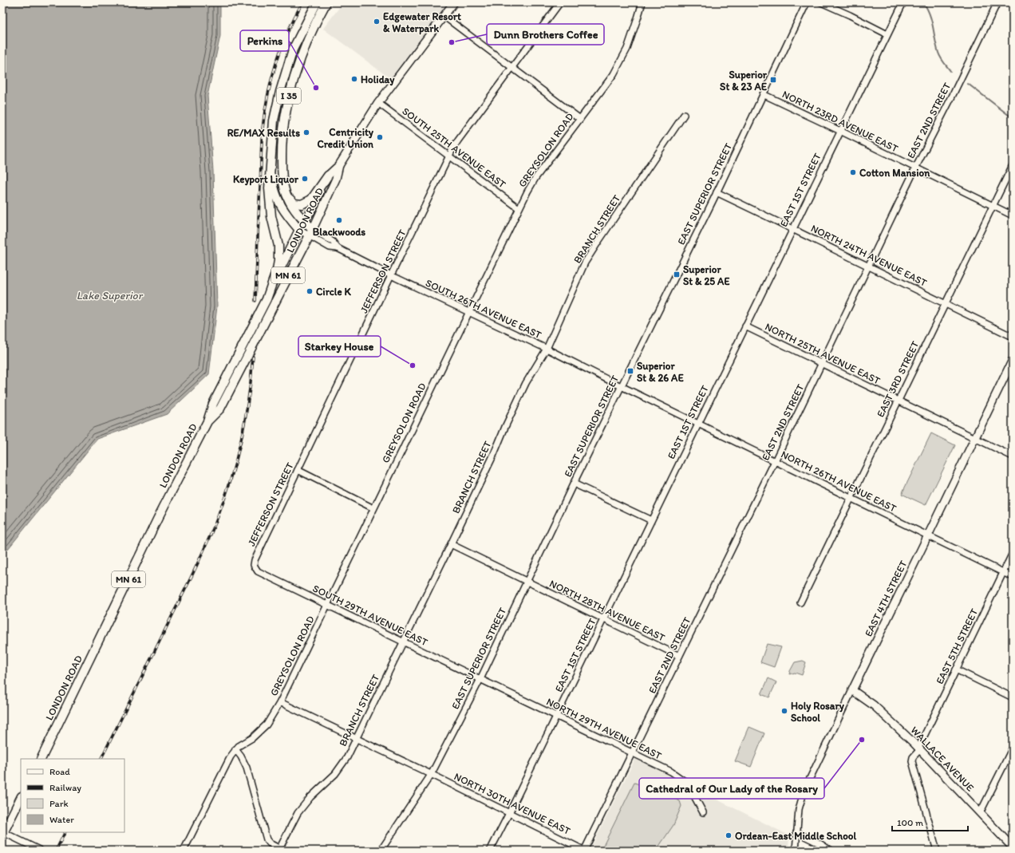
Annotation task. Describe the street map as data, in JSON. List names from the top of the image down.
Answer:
{
  "streets": {
    "highway": ["I 35", "LONDON ROAD", "MN 61"],
    "main road": ["EAST 4TH STREET", "WALLACE AVENUE"],
    "street": [
      "EAST 2ND STREET",
      "NORTH 23RD AVENUE EAST",
      "SOUTH 25TH AVENUE EAST",
      "GREYSOLON ROAD",
      "EAST 1ST STREET",
      "EAST SUPERIOR STREET",
      "BRANCH STREET",
      "NORTH 24TH AVENUE EAST",
      "JEFFERSON STREET",
      "SOUTH 26TH AVENUE EAST",
      "NORTH 25TH AVENUE EAST",
      "EAST 3RD STREET",
      "NORTH 26TH AVENUE EAST",
      "NORTH 28TH AVENUE EAST",
      "SOUTH 29TH AVENUE EAST",
      "EAST 5TH STREET",
      "NORTH 29TH AVENUE EAST",
      "NORTH 30TH AVENUE EAST"
    ]
  },
  "crossings": [
    ["I 35", "LONDON ROAD"],
    ["EAST 2ND STREET", "NORTH 23RD AVENUE EAST"],
    ["EAST 2ND STREET", "NORTH 24TH AVENUE EAST"],
    ["EAST 2ND STREET", "NORTH 25TH AVENUE EAST"],
    ["EAST 2ND STREET", "NORTH 26TH AVENUE EAST"],
    ["EAST 2ND STREET", "NORTH 28TH AVENUE EAST"],
    ["EAST 2ND STREET", "NORTH 29TH AVENUE EAST"],
    ["EAST 2ND STREET", "NORTH 30TH AVENUE EAST"],
    ["NORTH 23RD AVENUE EAST", "EAST 1ST STREET"],
    ["NORTH 23RD AVENUE EAST", "EAST SUPERIOR STREET"],
    ["NORTH 23RD AVENUE EAST", "EAST 3RD STREET"],
    ["SOUTH 25TH AVENUE EAST", "GREYSOLON ROAD"],
    ["SOUTH 25TH AVENUE EAST", "LONDON ROAD"],
    ["SOUTH 25TH AVENUE EAST", "JEFFERSON STREET"],
    ["GREYSOLON ROAD", "SOUTH 26TH AVENUE EAST"],
    ["GREYSOLON ROAD", "SOUTH 29TH AVENUE EAST"],
    ["GREYSOLON ROAD", "NORTH 30TH AVENUE EAST"],
    ["EAST 1ST STREET", "NORTH 24TH AVENUE EAST"],
    ["EAST 1ST STREET", "NORTH 25TH AVENUE EAST"],
    ["EAST 1ST STREET", "NORTH 26TH AVENUE EAST"],
    ["EAST 1ST STREET", "NORTH 28TH AVENUE EAST"],
    ["EAST 1ST STREET", "NORTH 29TH AVENUE EAST"],
    ["EAST 1ST STREET", "NORTH 30TH AVENUE EAST"],
    ["EAST SUPERIOR STREET", "NORTH 24TH AVENUE EAST"],
    ["EAST SUPERIOR STREET", "SOUTH 26TH AVENUE EAST"],
    ["EAST SUPERIOR STREET", "NORTH 26TH AVENUE EAST"],
    ["EAST SUPERIOR STREET", "NORTH 28TH AVENUE EAST"],
    ["EAST SUPERIOR STREET", "SOUTH 29TH AVENUE EAST"],
    ["EAST SUPERIOR STREET", "NORTH 29TH AVENUE EAST"],
    ["EAST SUPERIOR STREET", "NORTH 30TH AVENUE EAST"],
    ["LONDON ROAD", "MN 61"],
    ["LONDON ROAD", "SOUTH 26TH AVENUE EAST"],
    ["BRANCH STREET", "SOUTH 26TH AVENUE EAST"],
    ["BRANCH STREET", "NORTH 28TH AVENUE EAST"],
    ["BRANCH STREET", "SOUTH 29TH AVENUE EAST"],
    ["BRANCH STREET", "NORTH 30TH AVENUE EAST"],
    ["NORTH 24TH AVENUE EAST", "EAST 3RD STREET"],
    ["JEFFERSON STREET", "SOUTH 26TH AVENUE EAST"],
    ["JEFFERSON STREET", "SOUTH 29TH AVENUE EAST"],
    ["SOUTH 26TH AVENUE EAST", "NORTH 26TH AVENUE EAST"],
    ["NORTH 25TH AVENUE EAST", "EAST 3RD STREET"],
    ["NORTH 25TH AVENUE EAST", "EAST 4TH STREET"],
    ["EAST 3RD STREET", "NORTH 26TH AVENUE EAST"],
    ["NORTH 26TH AVENUE EAST", "EAST 4TH STREET"],
    ["NORTH 26TH AVENUE EAST", "EAST 5TH STREET"],
    ["EAST 4TH STREET", "WALLACE AVENUE"],
    ["SOUTH 29TH AVENUE EAST", "NORTH 29TH AVENUE EAST"],
    ["EAST 5TH STREET", "WALLACE AVENUE"]
  ],
  "water": ["Lake Superior"],
  "places": {
    "other": [
      "Edgewater Resort & Waterpark",
      "Dunn Brothers Coffee",
      "Holiday",
      "Perkins",
      "RE/MAX Results",
      "Centricity Credit Union",
      "Cotton Mansion",
      "Keyport Liquor",
      "Blackwoods",
      "Circle K",
      "Starkey House",
      "Holy Rosary School",
      "Cathedral of Our Lady of the Rosary",
      "Ordean-East Middle School"
    ],
    "transit": ["Superior St & 23 AE", "Superior St & 25 AE", "Superior St & 26 AE"]
  },
  "legend": [
    "Road",
    "Railway",
    "Park",
    "Water"
  ],
  "scale_bar": "100 m"
}
